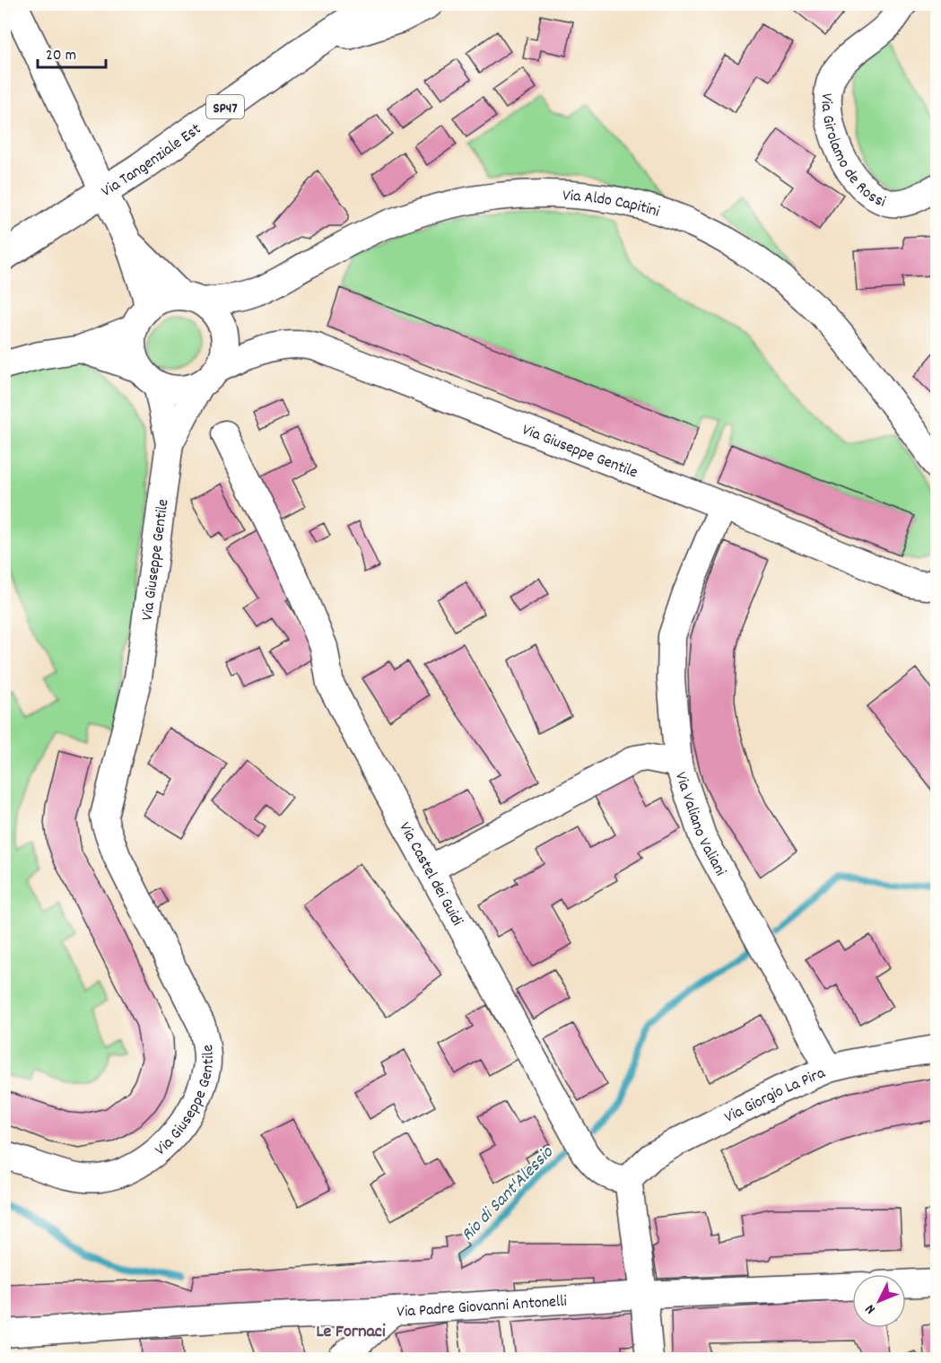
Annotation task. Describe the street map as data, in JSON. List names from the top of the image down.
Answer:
{
  "streets": {
    "main road": ["SP47", "Via Tangenziale Est"],
    "street": [
      "Via Girolamo de Rossi",
      "Via Aldo Capitini",
      "Via Giuseppe Gentile",
      "Via Valiano Valiani",
      "Via Castel dei Guidi",
      "Via Giorgio La Pira",
      "Via Padre Giovanni Antonelli"
    ]
  },
  "crossings": [
    ["Via Aldo Capitini", "Via Giuseppe Gentile"],
    ["Via Valiano Valiani", "Via Castel dei Guidi"],
    ["Via Valiano Valiani", "Via Giorgio La Pira"],
    ["Via Castel dei Guidi", "Via Giorgio La Pira"]
  ],
  "districts": ["Le Fornaci"],
  "water": ["Rio di Sant'Alessio"],
  "scale_bar": "20 m",
  "north": "bottom left"
}
